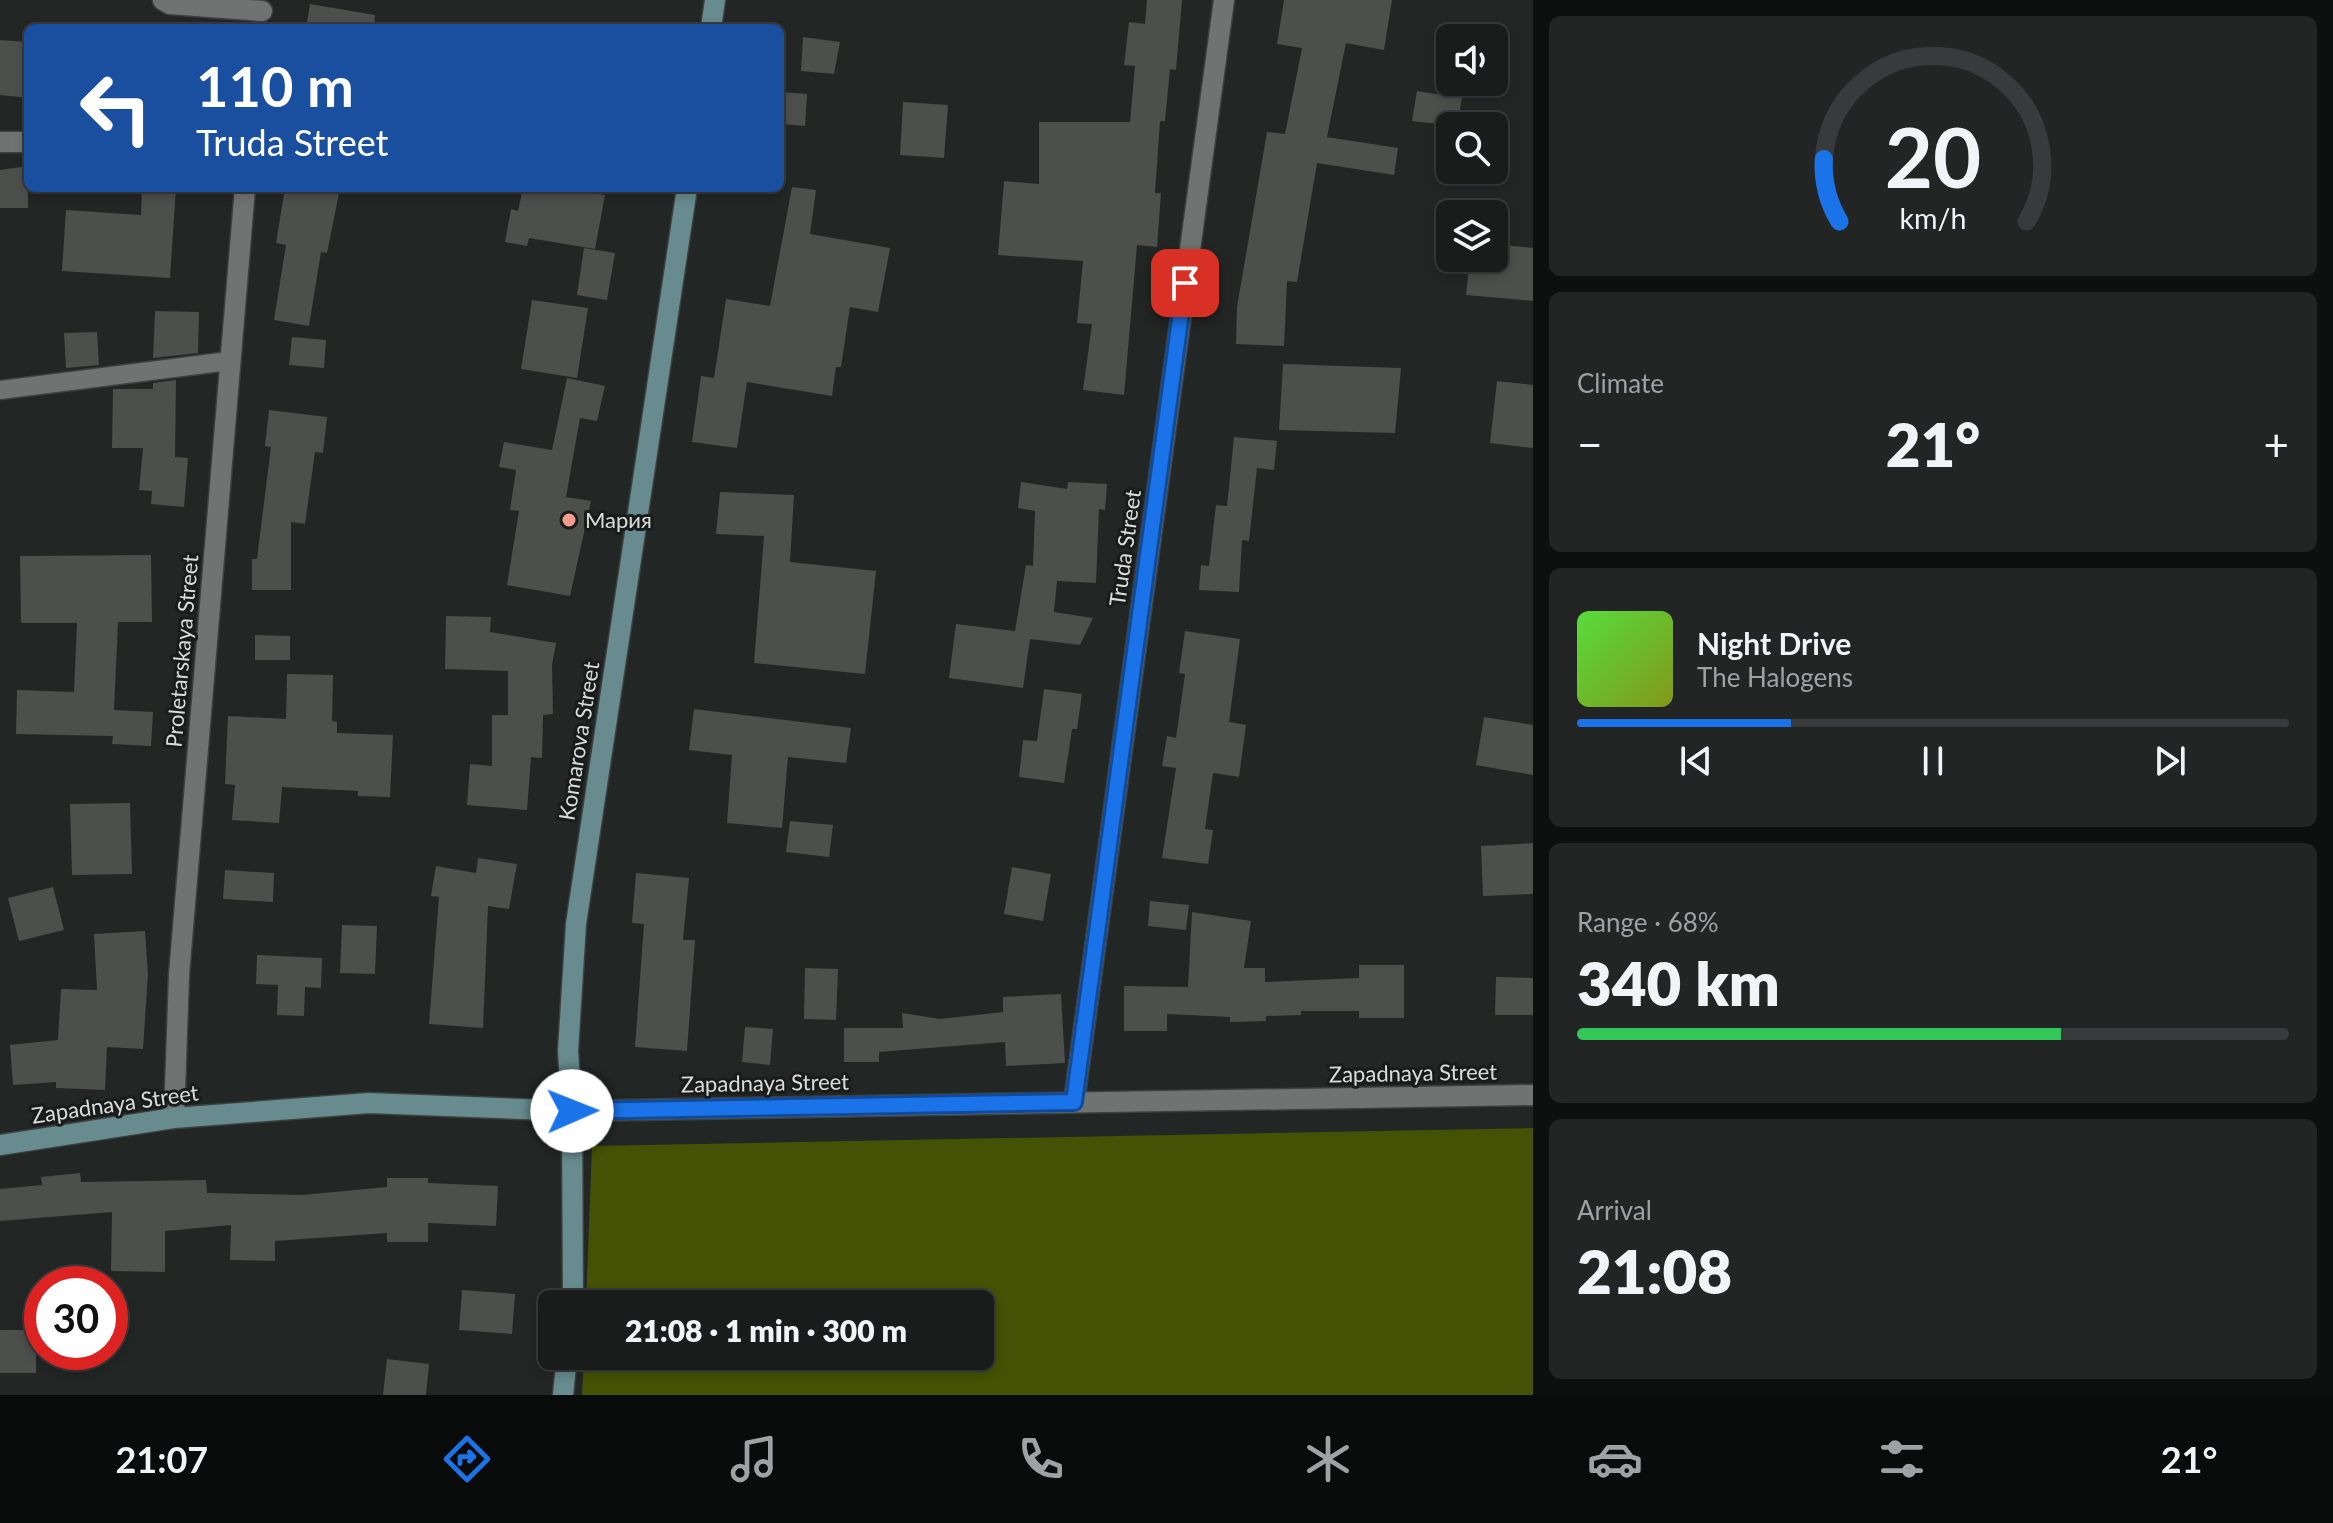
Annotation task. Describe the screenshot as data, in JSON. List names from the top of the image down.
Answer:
{
  "streets": {
    "main road": ["Komarova Street", "Zapadnaya Street"],
    "street": ["Truda Street", "Proletarskaya Street"]
  },
  "crossings": [
    ["Truda Street", "Zapadnaya Street"],
    ["Proletarskaya Street", "Zapadnaya Street"],
    ["Komarova Street", "Zapadnaya Street"]
  ],
  "places": ["Мария"],
  "page": {
    "turn": ["110 m", "Truda Street"],
    "tile": [
      "Climate",
      ["Range · 68%", "340 km"],
      ["Arrival", "21:08"]
    ],
    "heat": ["−", "21°", "+"],
    "song": ["Night Drive", "The Halogens"],
    "limit": "30",
    "trip": "21:08 · 1 min · 300 m",
    "tabs": ["21:07", "21°"],
    "gauge": ["20", "km/h"]
  }
}
